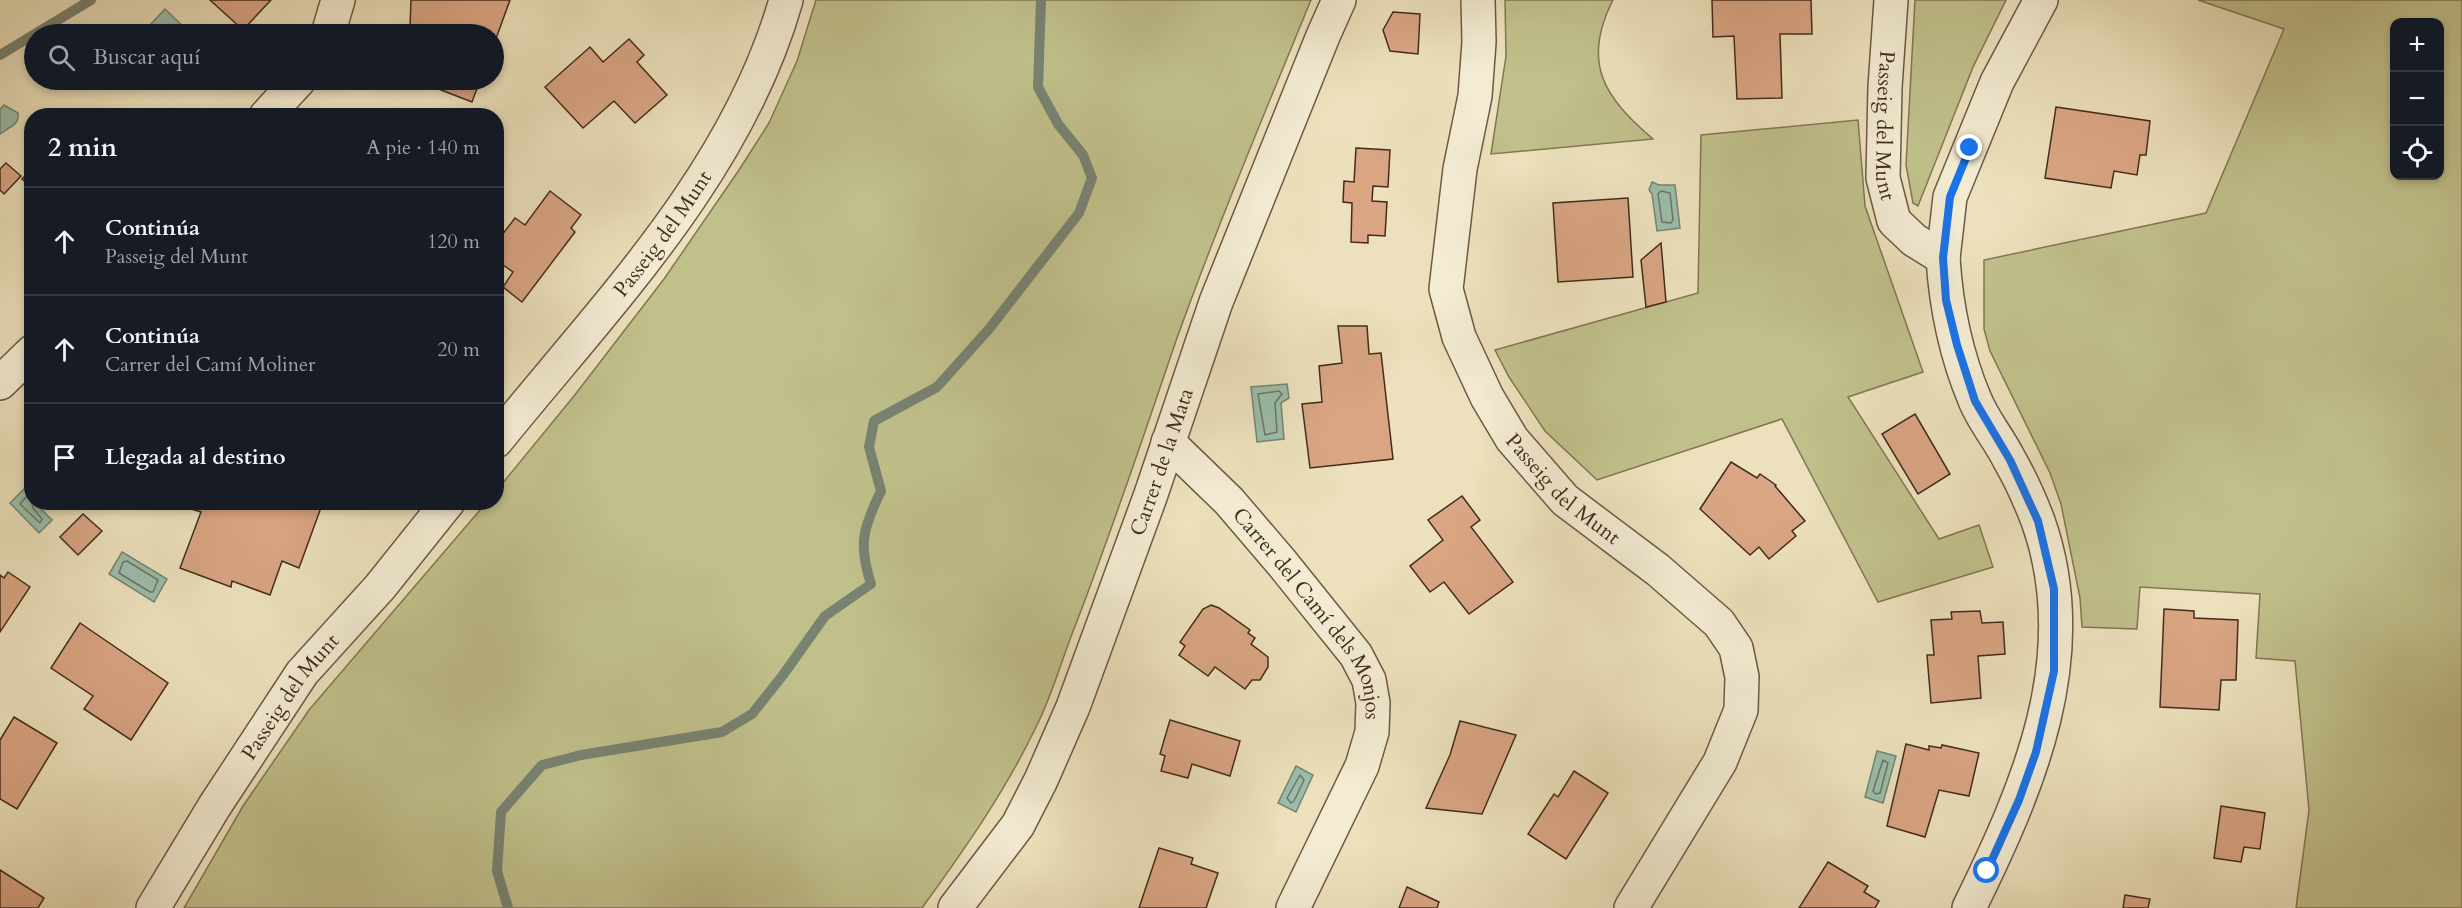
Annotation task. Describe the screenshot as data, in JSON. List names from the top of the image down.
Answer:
{
  "streets": {
    "street": ["Passeig del Munt", "Carrer de la Mata", "Carrer del Camí dels Monjos"]
  },
  "crossings": [
    ["Carrer de la Mata", "Carrer del Camí dels Monjos"]
  ],
  "page": {
    "map_buttons": ["+", "−"],
    "search": "Buscar aquí",
    "heading": ["2 min", "A pie · 140 m"],
    "list": [
      ["Continúa", "Passeig del Munt", "120 m"],
      ["Continúa", "Carrer del Camí Moliner", "20 m"],
      "Llegada al destino"
    ]
  }
}
